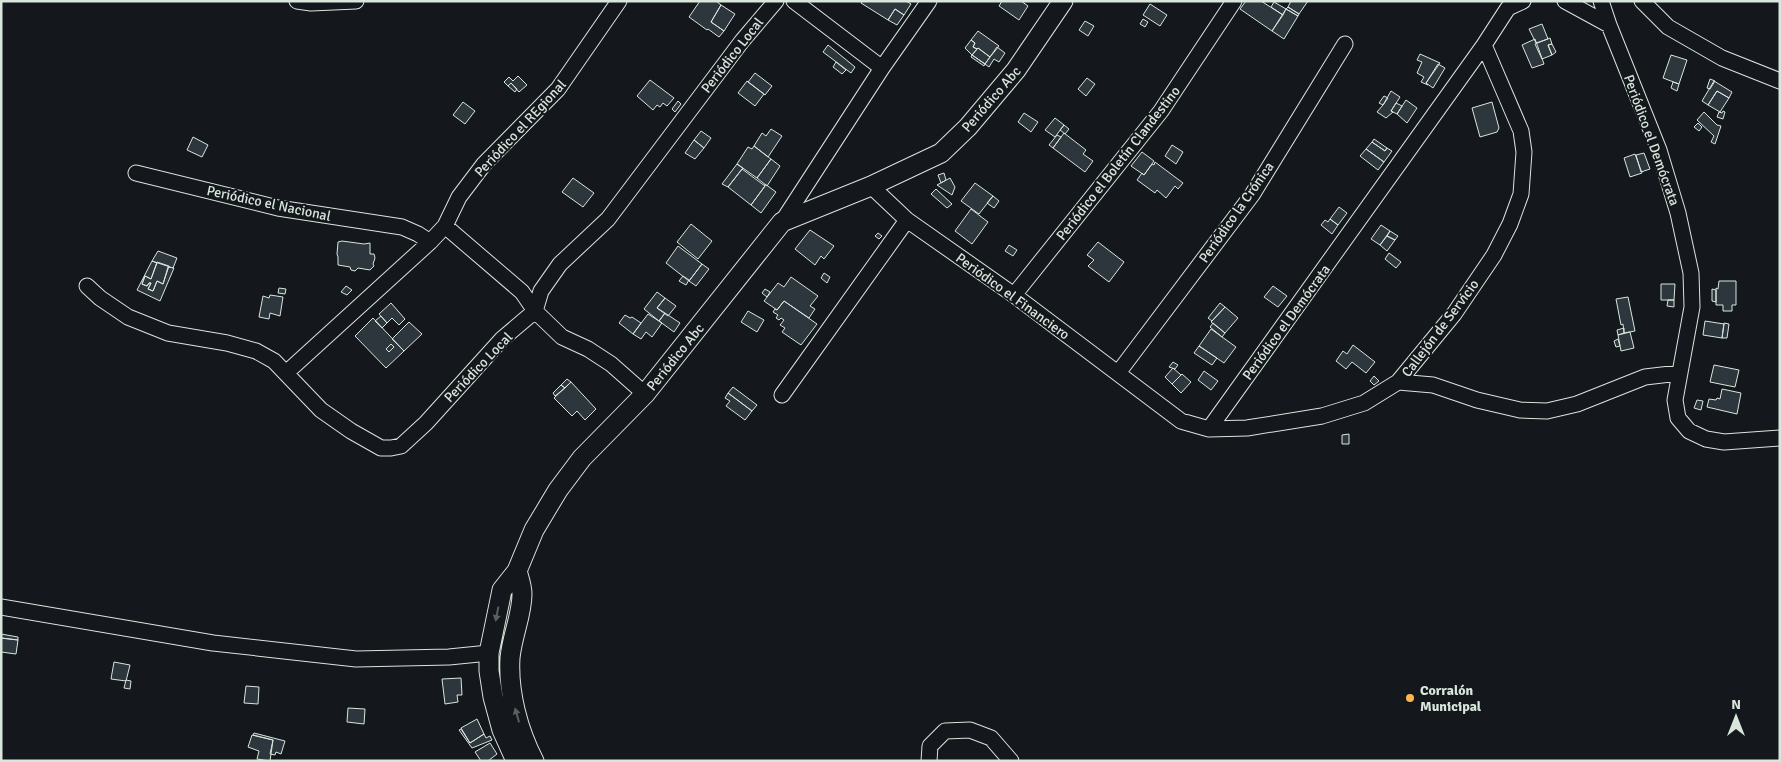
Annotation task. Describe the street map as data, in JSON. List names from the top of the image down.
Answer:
{
  "streets": {
    "street": [
      "Periódico Local",
      "Periódico Abc",
      "Periódico el REgional",
      "Periódico el Demócrata",
      "Periódico el Boletín Clandestino",
      "Periódico el Nacional",
      "Periódico la Crónica",
      "Periódico el Financiero",
      "Callejón de Servicio"
    ]
  },
  "crossings": [
    ["Periódico Local", "Periódico el REgional"],
    ["Periódico el REgional", "Periódico el Nacional"],
    ["Periódico el Demócrata", "Callejón de Servicio"],
    ["Periódico el Boletín Clandestino", "Periódico el Financiero"],
    ["Periódico la Crónica", "Periódico el Financiero"],
    ["Periódico la Crónica", "Callejón de Servicio"],
    ["Periódico el Financiero", "Callejón de Servicio"]
  ],
  "places": ["Corralón Municipal"],
  "north": "top"
}
